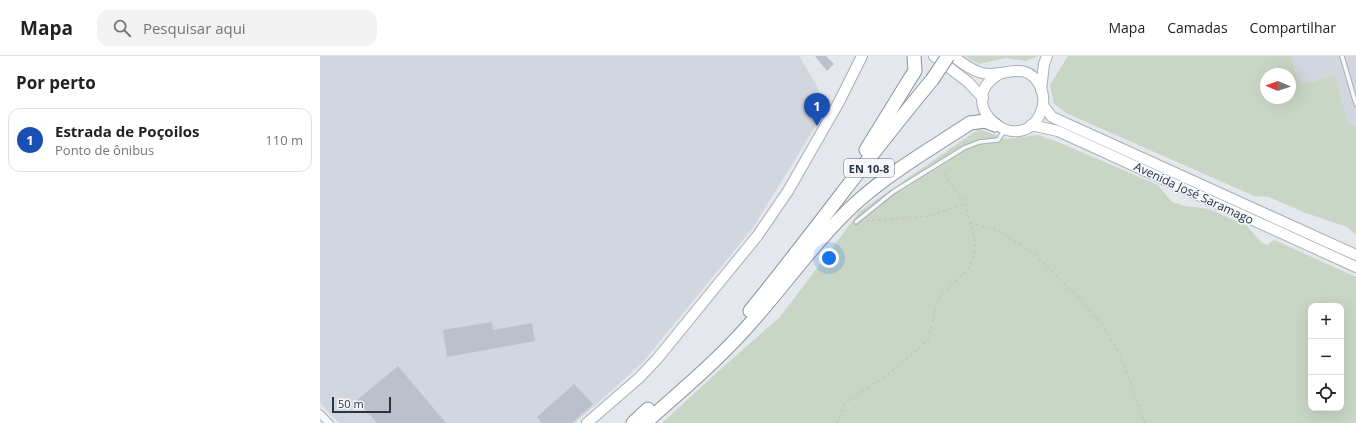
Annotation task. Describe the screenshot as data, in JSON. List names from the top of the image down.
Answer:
{
  "streets": {
    "highway": ["EN 10-8"],
    "main road": ["Avenida José Saramago"]
  },
  "scale_bar": "50 m",
  "north": "left",
  "page": {
    "header": "Mapa",
    "search": "Pesquisar aqui",
    "nav": ["Mapa", "Camadas", "Compartilhar"],
    "heading": "Por perto",
    "pins": "1",
    "list": [
      {
        "mark": "1",
        "name": "Estrada de Poçoilos",
        "note": "Ponto de ônibus",
        "value": "110 m"
      }
    ],
    "map_buttons": ["+", "−"],
    "scale": "50 m"
  }
}
